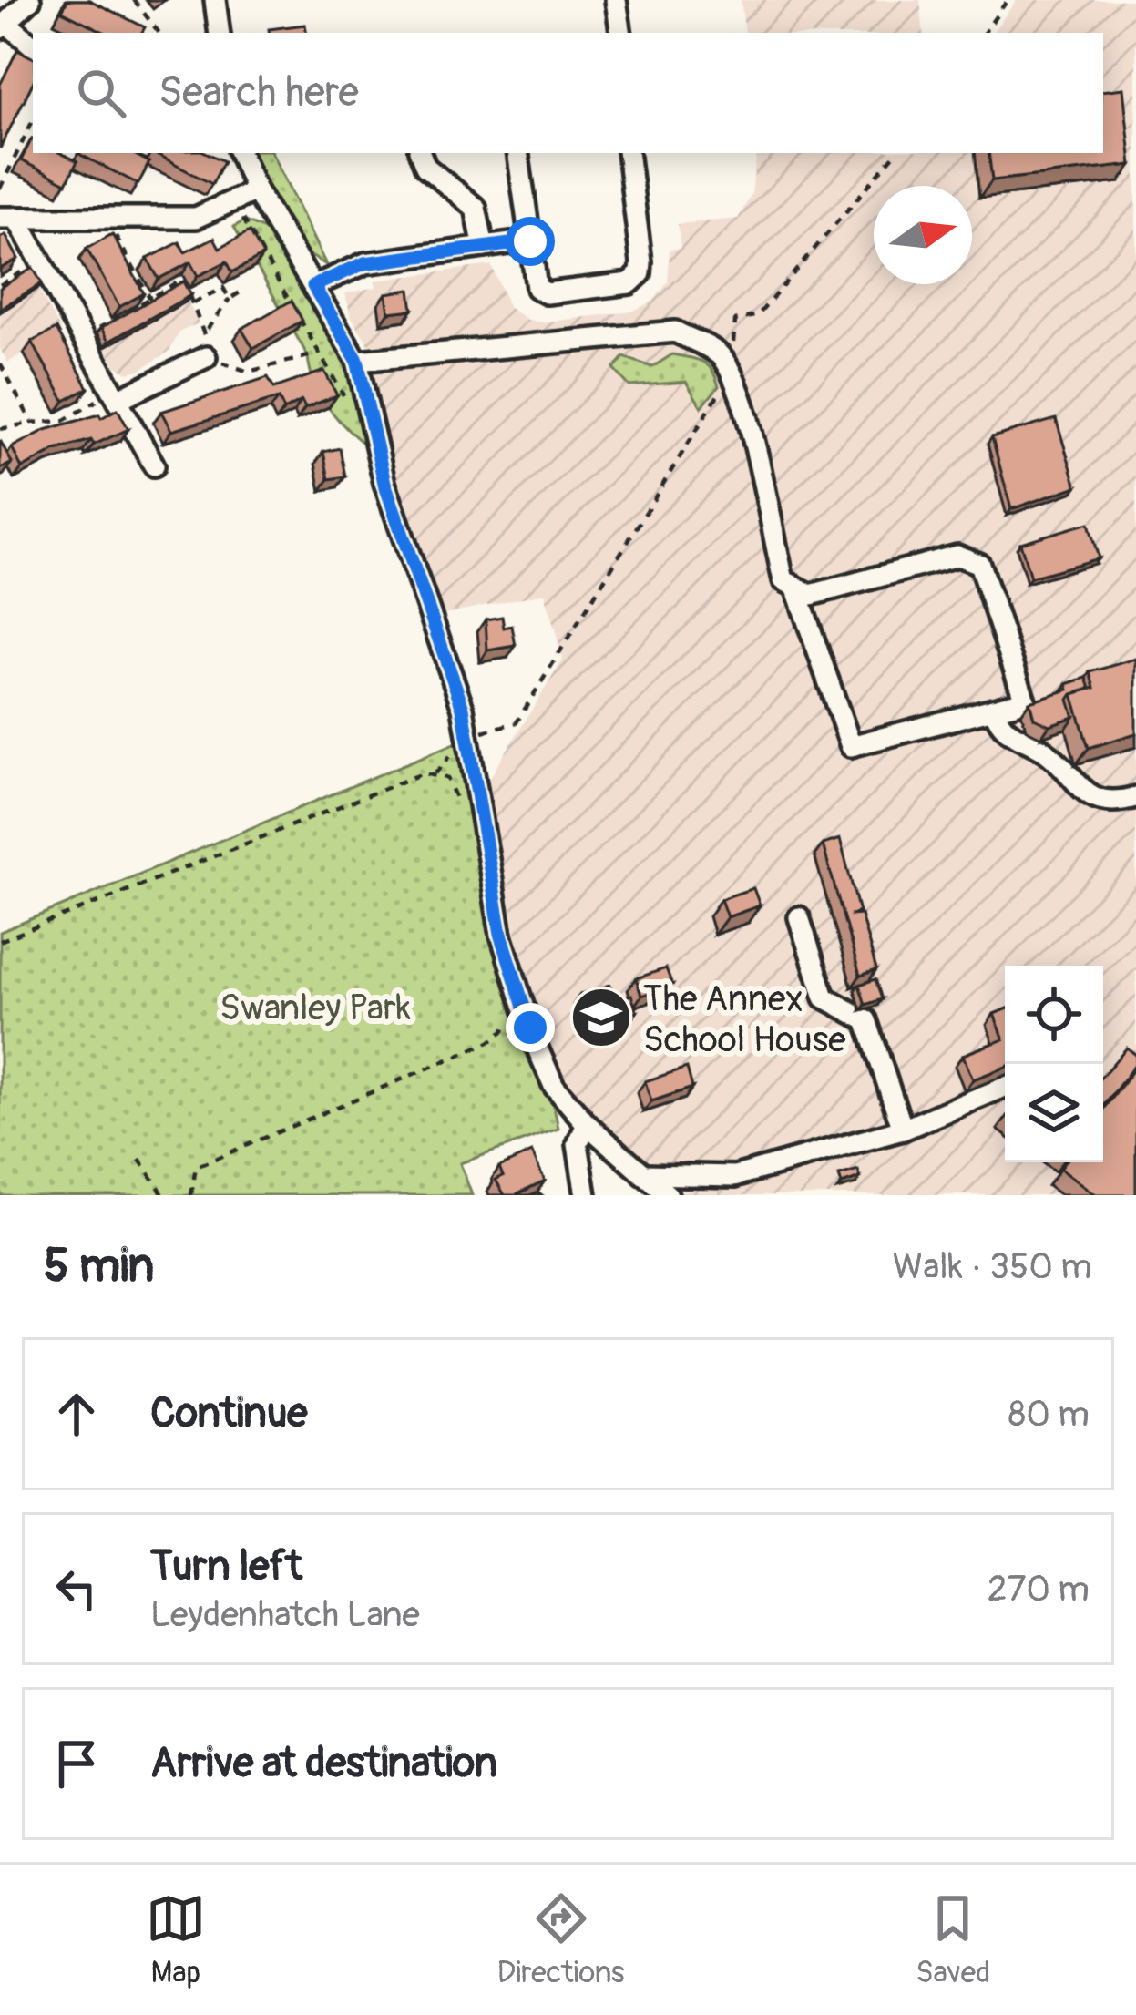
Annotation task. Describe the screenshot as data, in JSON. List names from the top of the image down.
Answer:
{
  "parks": ["Swanley Park"],
  "places": {
    "school or university": ["The Annex School House"]
  },
  "north": "right",
  "page": {
    "search": "Search here",
    "heading": ["5 min", "Walk · 350 m"],
    "list": [
      ["Continue", "80 m"],
      ["Turn left", "Leydenhatch Lane", "270 m"],
      "Arrive at destination"
    ],
    "nav": ["Map", "Directions", "Saved"]
  }
}
